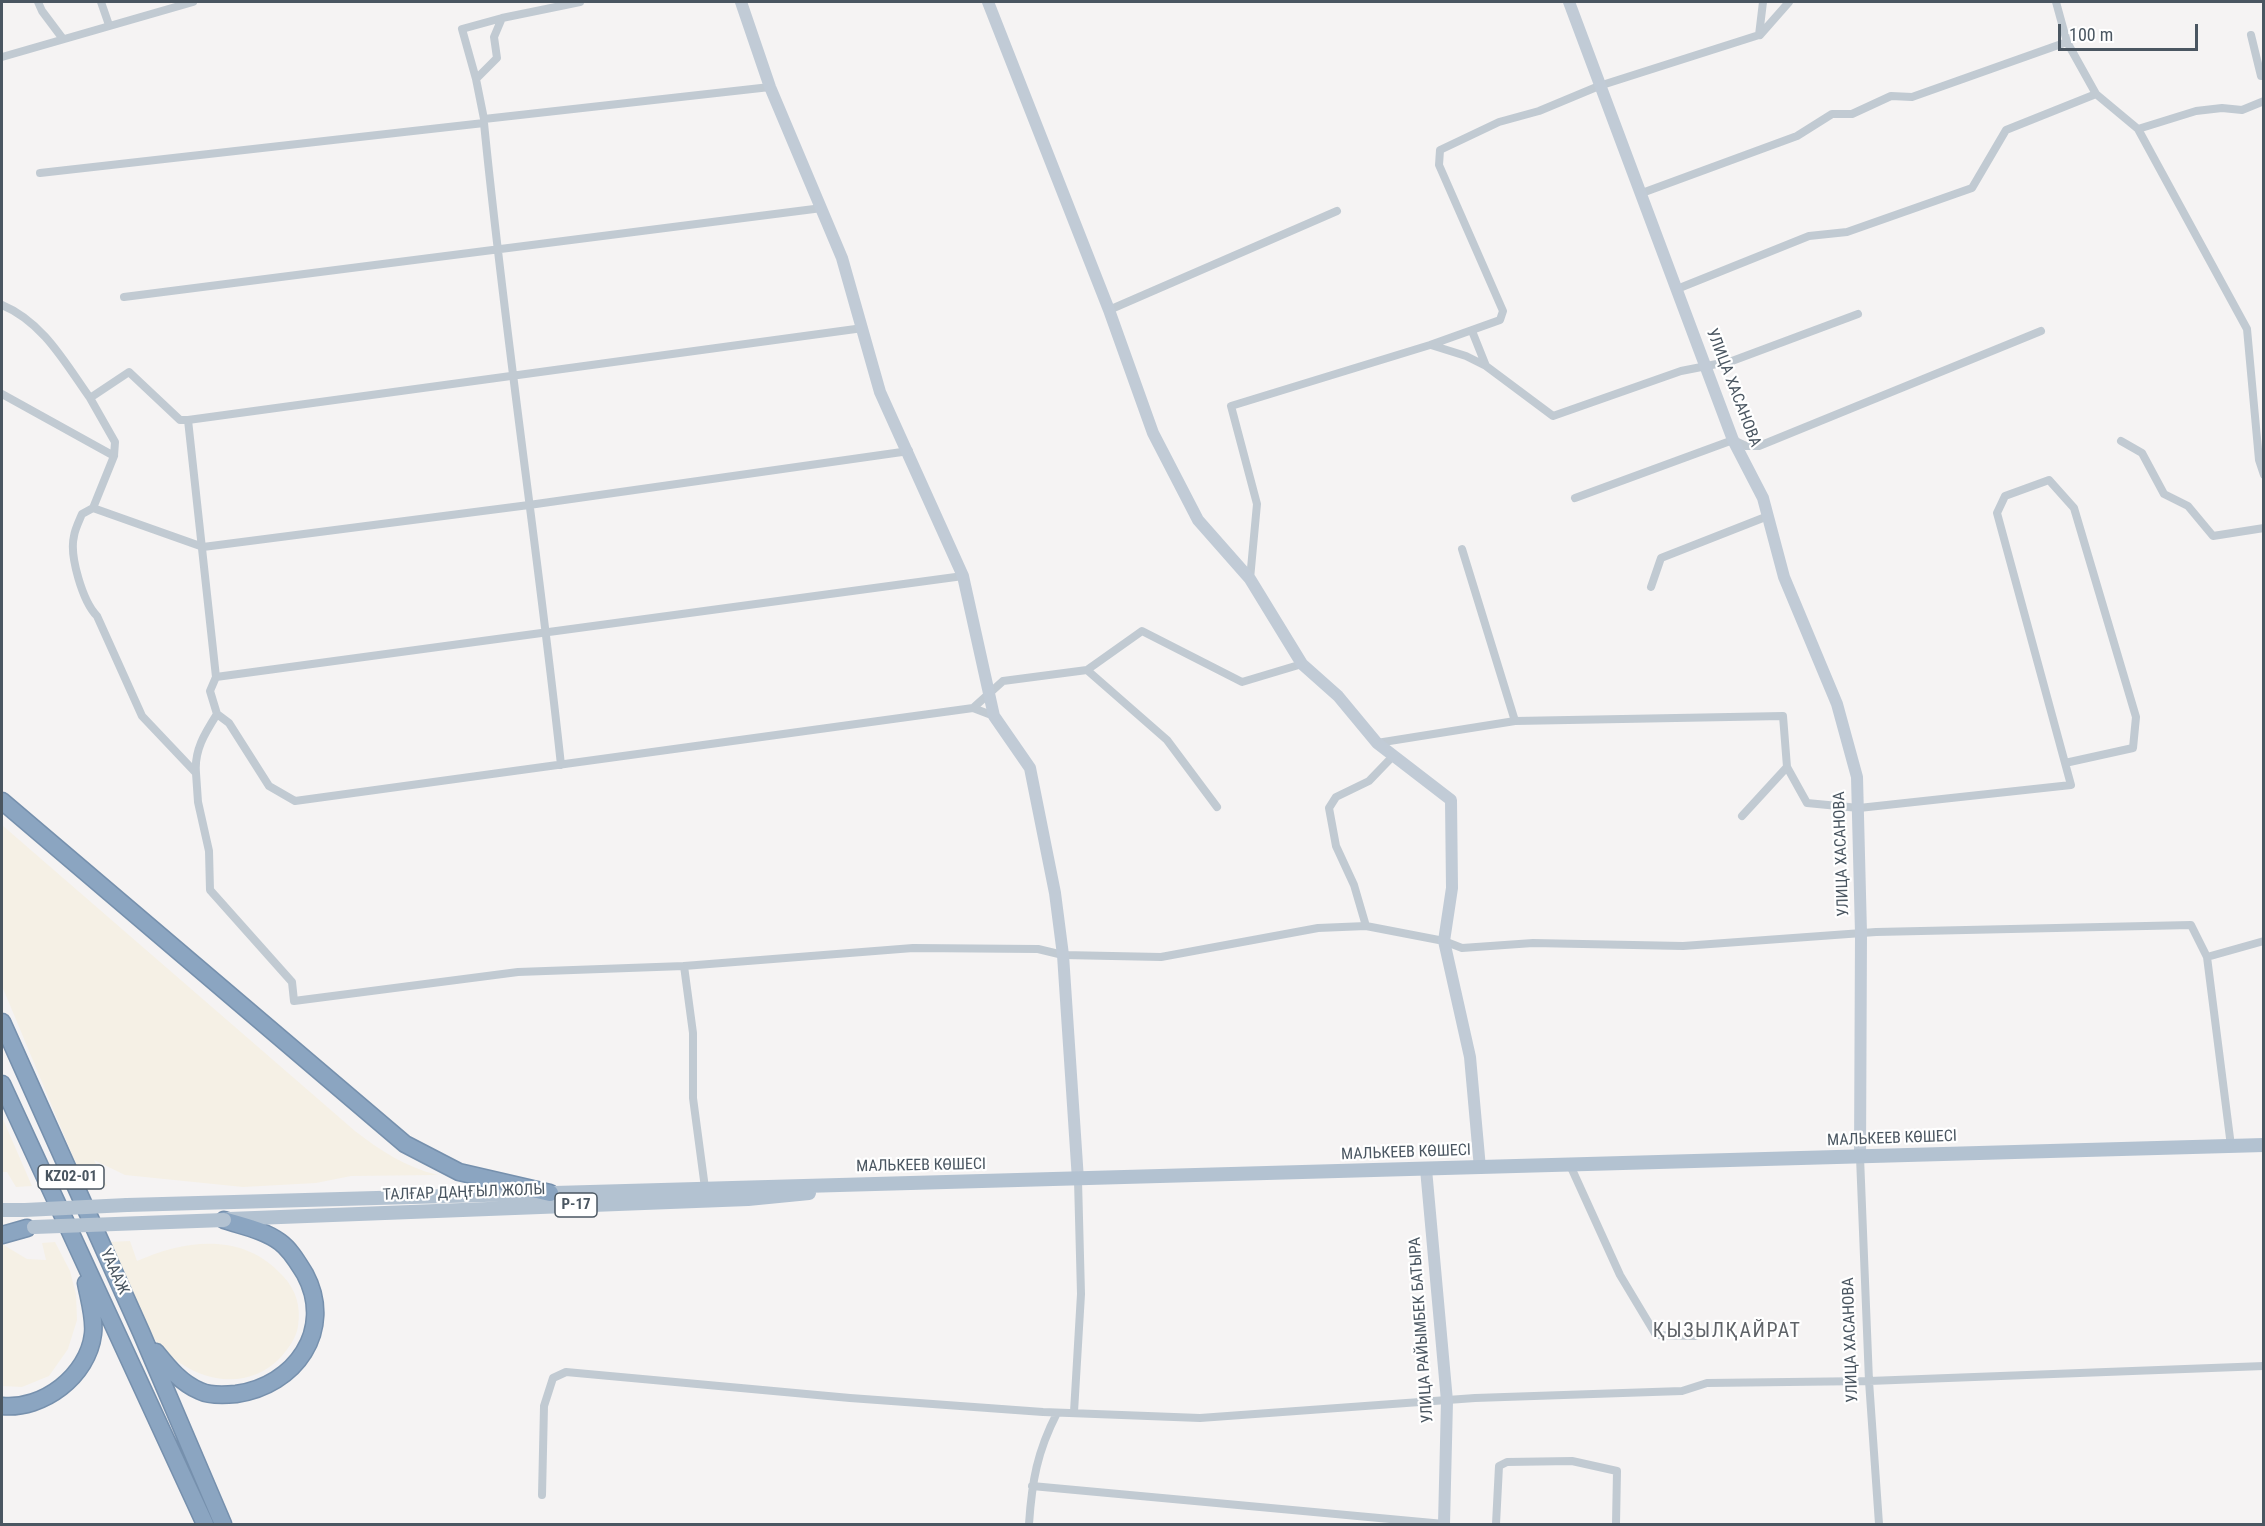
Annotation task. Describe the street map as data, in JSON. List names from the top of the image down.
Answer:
{
  "streets": {
    "highway": ["KZ02-01", "ҮАААЖ"],
    "main road": ["МАЛЬКЕЕВ КӨШЕСІ", "ТАЛҒАР ДАҢҒЫЛ ЖОЛЫ", "P-17"],
    "street": ["УЛИЦА ХАСАНОВА", "УЛИЦА РАЙЫМБЕК БАТЫРА"]
  },
  "crossings": [
    ["УЛИЦА ХАСАНОВА", "МАЛЬКЕЕВ КӨШЕСІ"],
    ["МАЛЬКЕЕВ КӨШЕСІ", "ТАЛҒАР ДАҢҒЫЛ ЖОЛЫ"],
    ["МАЛЬКЕЕВ КӨШЕСІ", "УЛИЦА РАЙЫМБЕК БАТЫРА"]
  ],
  "districts": ["ҚЫЗЫЛҚАЙРАТ"],
  "scale_bar": "100 m"
}
